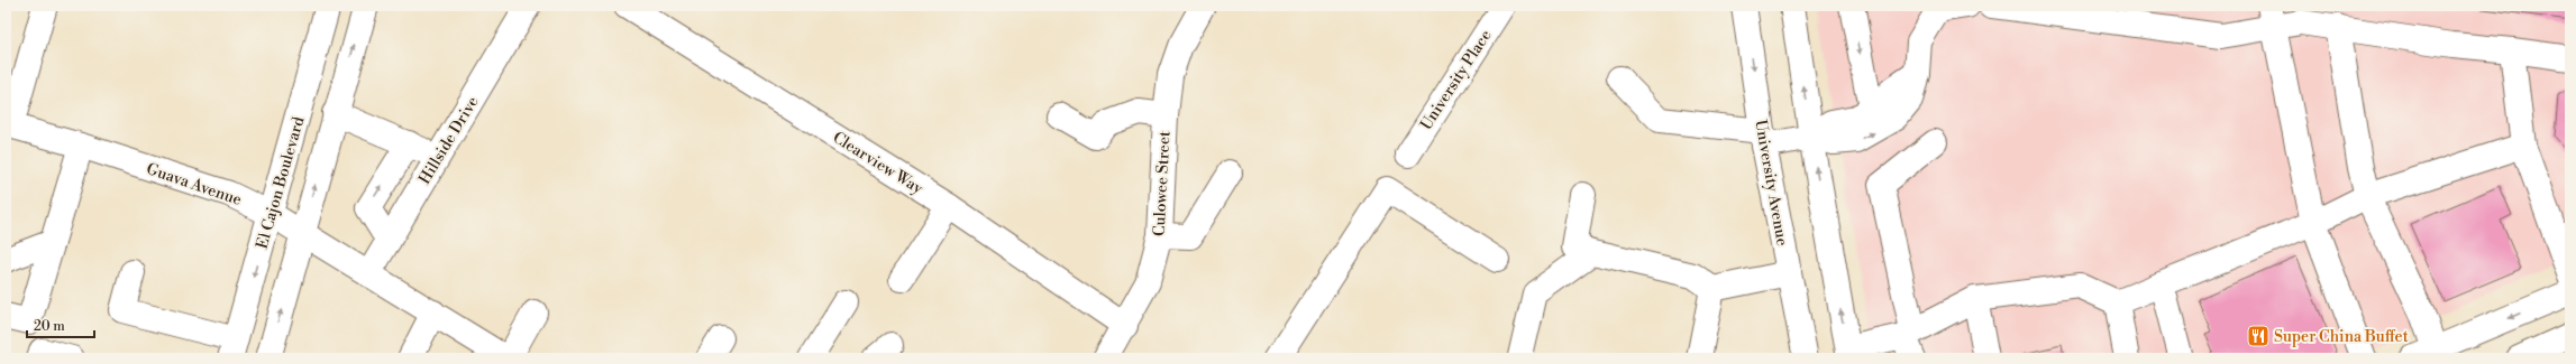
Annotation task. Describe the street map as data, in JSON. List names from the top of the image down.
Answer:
{
  "streets": {
    "street": [
      "University Place",
      "Hillside Drive",
      "Clearview Way",
      "El Cajon Boulevard",
      "University Avenue",
      "Guava Avenue",
      "Culowee Street"
    ]
  },
  "crossings": [
    ["Hillside Drive", "Guava Avenue"],
    ["Clearview Way", "Culowee Street"],
    ["El Cajon Boulevard", "Guava Avenue"]
  ],
  "places": {
    "restaurant": ["Super China Buffet"]
  },
  "scale_bar": "20 m"
}
